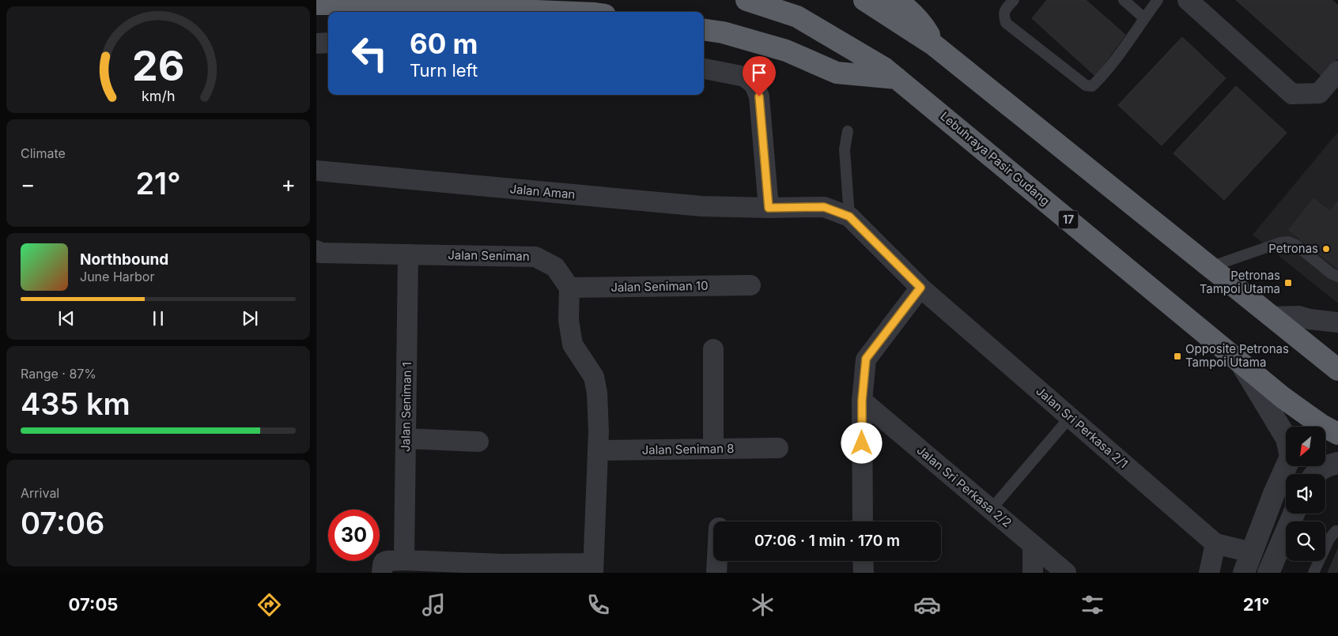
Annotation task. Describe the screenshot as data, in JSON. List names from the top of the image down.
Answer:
{
  "streets": {
    "highway": ["Lebuhraya Pasir Gudang", "17"],
    "street": [
      "Jalan Aman",
      "Jalan Seniman",
      "Jalan Seniman 10",
      "Jalan Seniman 1",
      "Jalan Sri Perkasa 2/1",
      "Jalan Seniman 8",
      "Jalan Sri Perkasa 2/2"
    ]
  },
  "crossings": [
    ["Jalan Aman", "Jalan Sri Perkasa 2/1"],
    ["Jalan Seniman", "Jalan Seniman 10"],
    ["Jalan Seniman", "Jalan Seniman 1"]
  ],
  "places": {
    "other": ["Petronas"],
    "transit": ["Petronas Tampoi Utama", "Opposite Petronas Tampoi Utama"]
  },
  "north": "bottom left",
  "page": {
    "turn": ["60 m", "Turn left"],
    "tile": [
      "Climate",
      ["Range · 87%", "435 km"],
      ["Arrival", "07:06"]
    ],
    "heat": ["−", "21°", "+"],
    "song": ["Northbound", "June Harbor"],
    "limit": "30",
    "trip": "07:06 · 1 min · 170 m",
    "tabs": ["07:05", "21°"],
    "gauge": ["26", "km/h"]
  }
}
